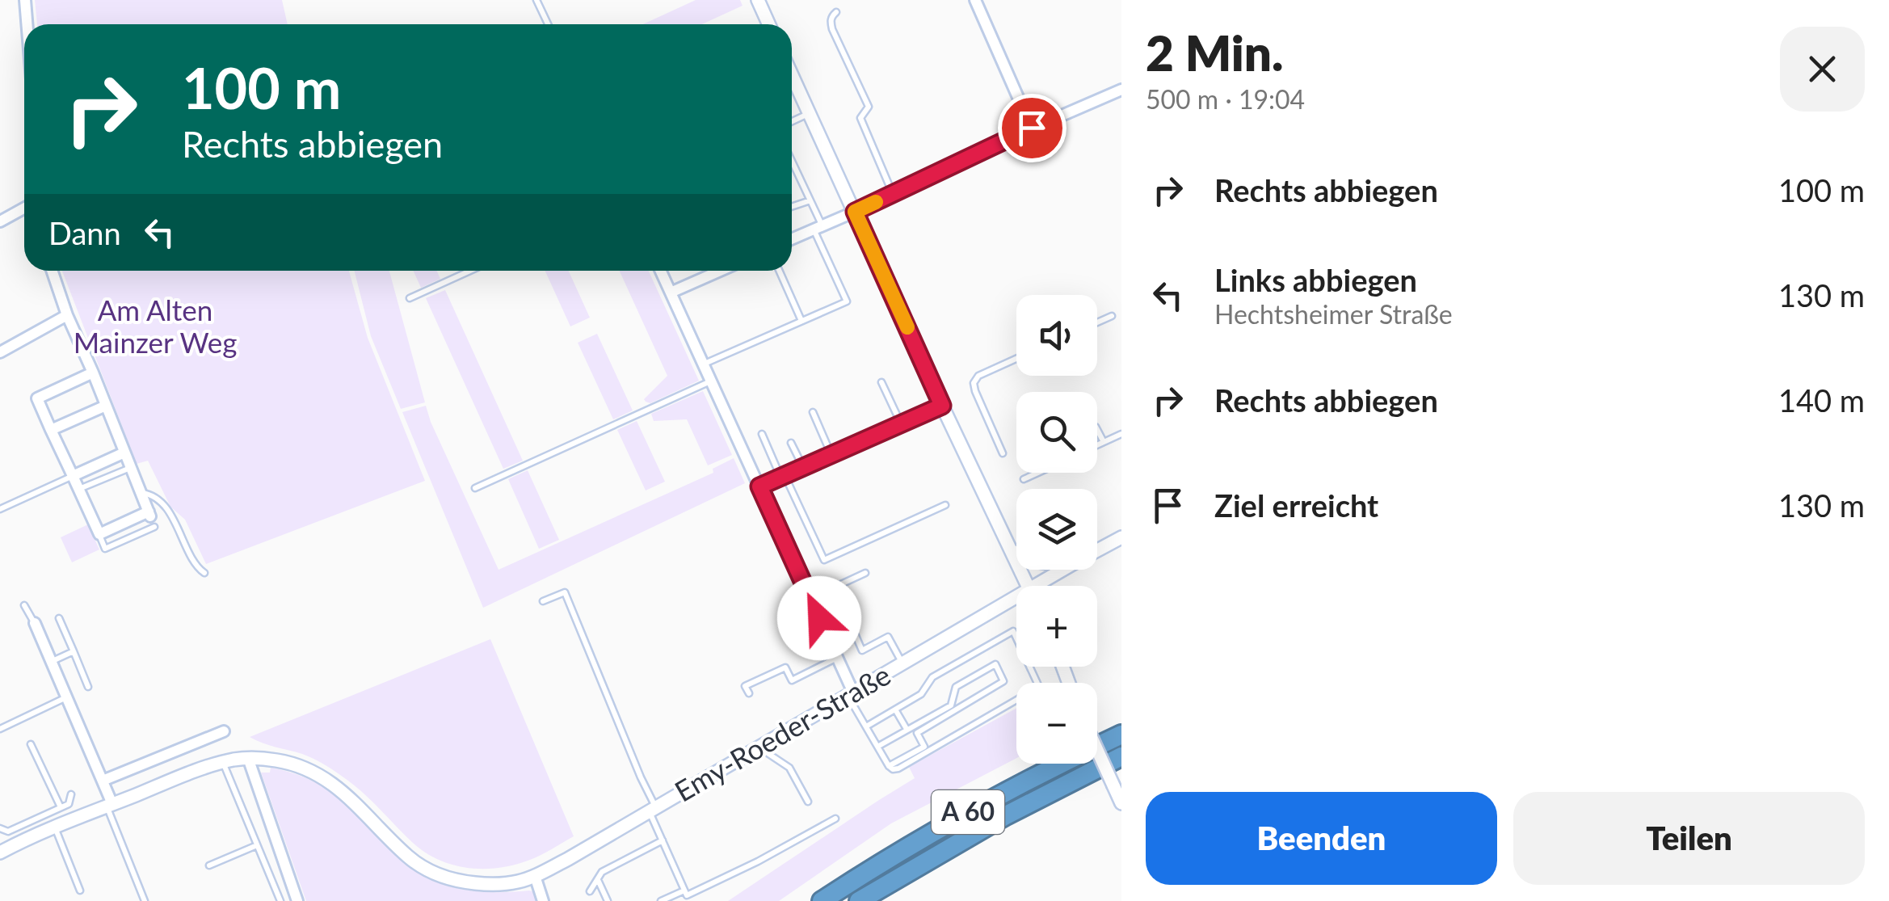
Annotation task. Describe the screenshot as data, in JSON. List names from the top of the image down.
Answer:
{
  "streets": {
    "highway": ["A 60"],
    "street": ["Emy-Roeder-Straße"]
  },
  "parks": ["Am Alten Mainzer Weg"],
  "page": {
    "heading": ["2 Min.", "500 m · 19:04"],
    "turn": ["100 m", "Rechts abbiegen"],
    "list": [
      {
        "name": "Rechts abbiegen",
        "value": "100 m"
      },
      {
        "name": "Links abbiegen",
        "note": "Hechtsheimer Straße",
        "value": "130 m"
      },
      {
        "name": "Rechts abbiegen",
        "value": "140 m"
      },
      {
        "name": "Ziel erreicht",
        "value": "130 m"
      }
    ],
    "then": "Dann",
    "map_buttons": ["+", "−"],
    "buttons": ["Beenden", "Teilen"]
  }
}
